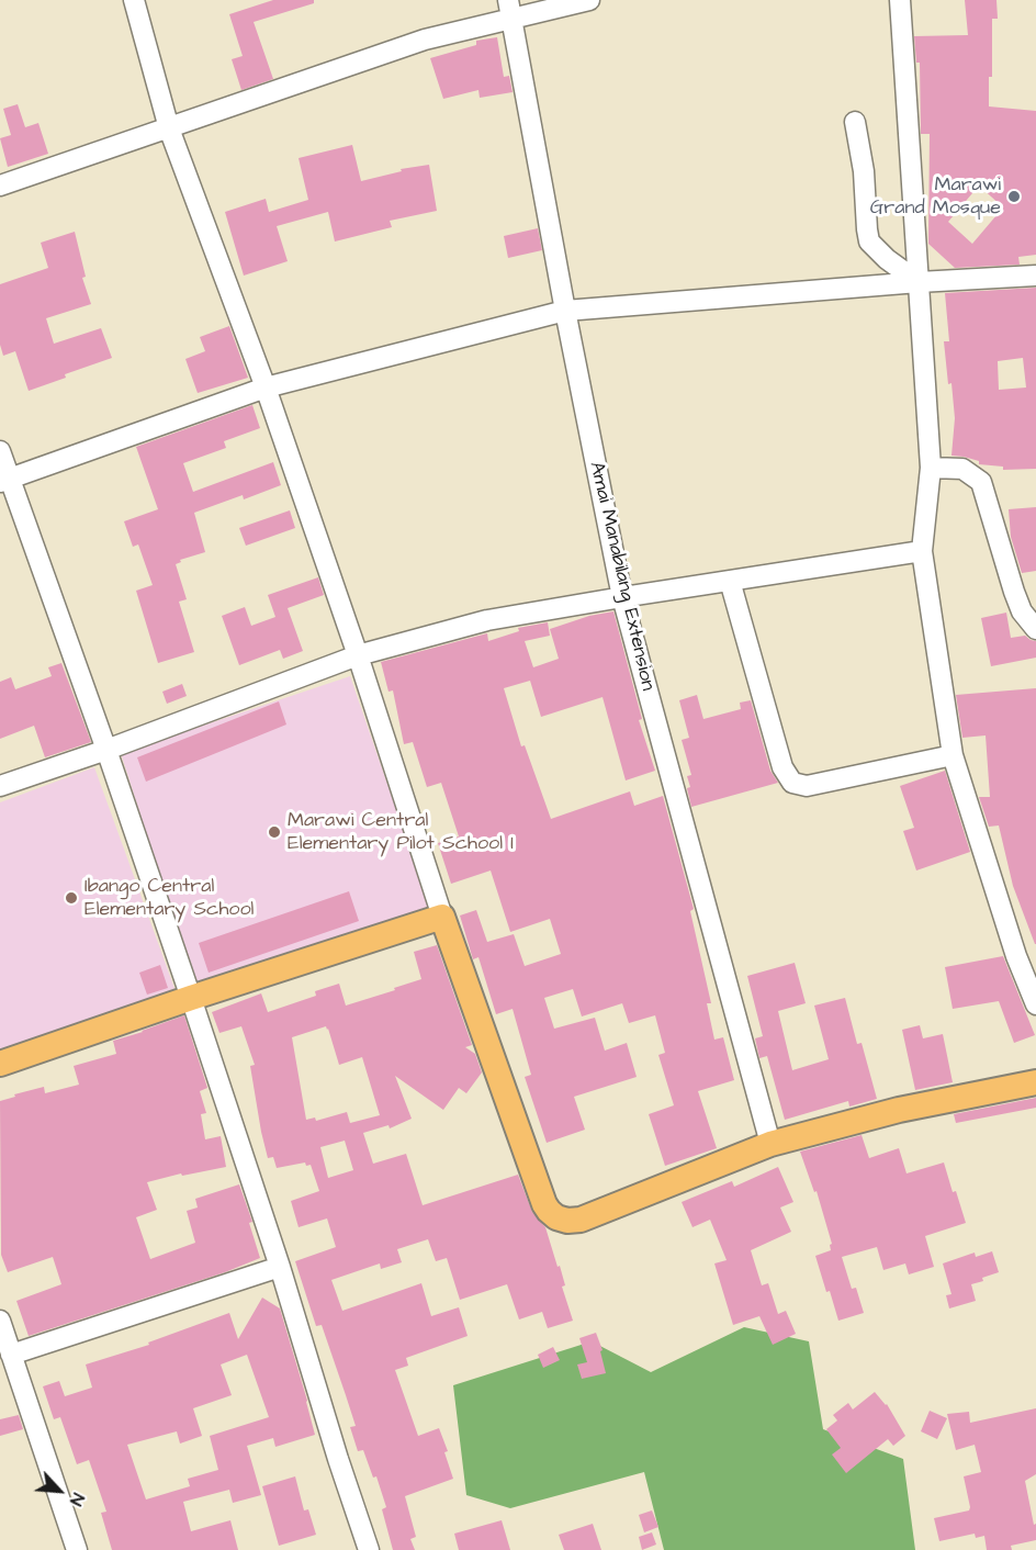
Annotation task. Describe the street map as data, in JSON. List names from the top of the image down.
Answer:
{
  "streets": {
    "street": ["Amai Manabilang Extension"]
  },
  "places": ["Marawi Grand Mosque", "Marawi Central Elementary Pilot School I", "Ibango Central Elementary School"],
  "north": "bottom right"
}
